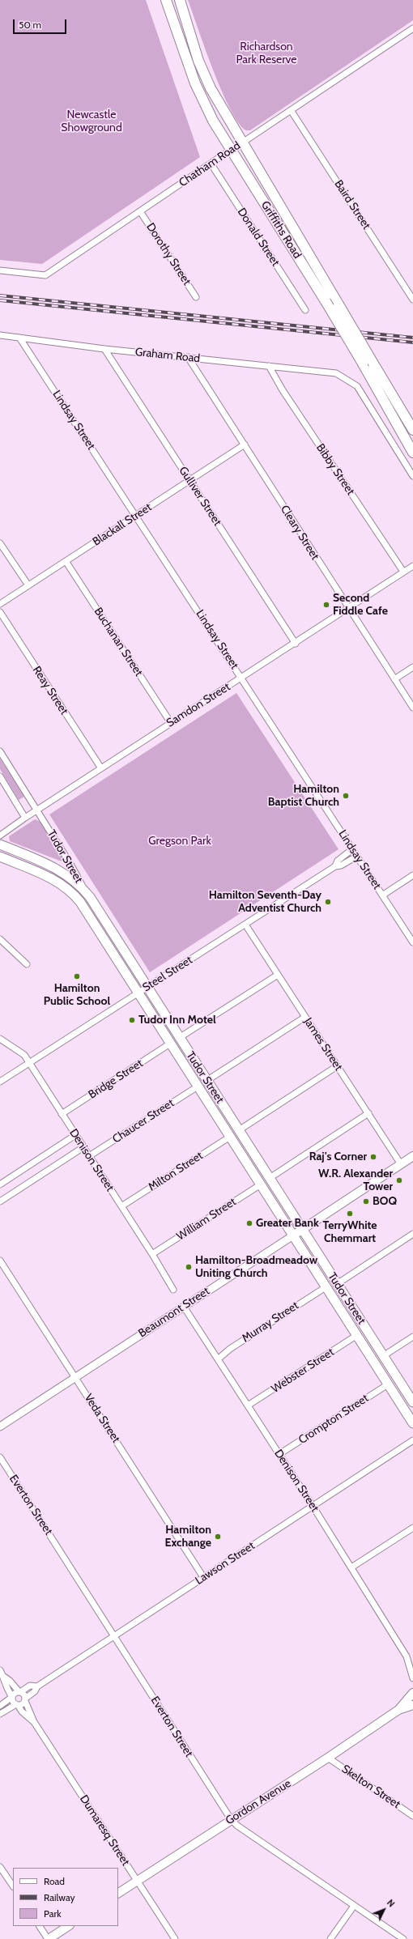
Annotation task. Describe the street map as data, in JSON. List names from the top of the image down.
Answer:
{
  "streets": {
    "highway": ["Chatham Road", "Griffiths Road"],
    "main road": ["Tudor Street", "Beaumont Street", "Gordon Avenue"],
    "street": [
      "Baird Street",
      "Donald Street",
      "Dorothy Street",
      "Graham Road",
      "Lindsay Street",
      "Bibby Street",
      "Gulliver Street",
      "Blackall Street",
      "Cleary Street",
      "Buchanan Street",
      "Reay Street",
      "Samdon Street",
      "Steel Street",
      "James Street",
      "Bridge Street",
      "Chaucer Street",
      "Denison Street",
      "Milton Street",
      "William Street",
      "Murray Street",
      "Webster Street",
      "Veda Street",
      "Crompton Street",
      "Everton Street",
      "Lawson Street",
      "Skelton Street",
      "Dumaresq Street"
    ]
  },
  "crossings": [
    ["Chatham Road", "Baird Street"],
    ["Chatham Road", "Griffiths Road"],
    ["Chatham Road", "Donald Street"],
    ["Chatham Road", "Dorothy Street"],
    ["Graham Road", "Lindsay Street"],
    ["Graham Road", "Bibby Street"],
    ["Graham Road", "Gulliver Street"],
    ["Graham Road", "Cleary Street"],
    ["Lindsay Street", "Blackall Street"],
    ["Lindsay Street", "Samdon Street"],
    ["Lindsay Street", "Steel Street"],
    ["Bibby Street", "Samdon Street"],
    ["Gulliver Street", "Blackall Street"],
    ["Gulliver Street", "Samdon Street"],
    ["Blackall Street", "Cleary Street"],
    ["Blackall Street", "Buchanan Street"],
    ["Cleary Street", "Samdon Street"],
    ["Buchanan Street", "Samdon Street"],
    ["Reay Street", "Samdon Street"],
    ["Samdon Street", "Tudor Street"],
    ["Tudor Street", "Steel Street"],
    ["Tudor Street", "Bridge Street"],
    ["Tudor Street", "Chaucer Street"],
    ["Tudor Street", "Milton Street"],
    ["Tudor Street", "William Street"],
    ["Tudor Street", "Beaumont Street"],
    ["Tudor Street", "Murray Street"],
    ["Tudor Street", "Webster Street"],
    ["Tudor Street", "Crompton Street"],
    ["Steel Street", "James Street"],
    ["Steel Street", "Denison Street"],
    ["James Street", "Beaumont Street"],
    ["Bridge Street", "Denison Street"],
    ["Chaucer Street", "Denison Street"],
    ["Denison Street", "Milton Street"],
    ["Denison Street", "William Street"],
    ["Denison Street", "Beaumont Street"],
    ["Denison Street", "Murray Street"],
    ["Denison Street", "Webster Street"],
    ["Denison Street", "Crompton Street"],
    ["Denison Street", "Lawson Street"],
    ["Beaumont Street", "Veda Street"],
    ["Veda Street", "Lawson Street"],
    ["Everton Street", "Lawson Street"],
    ["Everton Street", "Gordon Avenue"],
    ["Lawson Street", "Dumaresq Street"],
    ["Skelton Street", "Gordon Avenue"],
    ["Gordon Avenue", "Dumaresq Street"]
  ],
  "parks": ["Richardson Park Reserve", "Newcastle Showground", "Gregson Park"],
  "places": [
    "Second Fiddle Cafe",
    "Hamilton Baptist Church",
    "Hamilton Seventh-Day Adventist Church",
    "Hamilton Public School",
    "Tudor Inn Motel",
    "Raj's Corner",
    "W.R. Alexander Tower",
    "BOQ",
    "TerryWhite Chemmart",
    "Greater Bank",
    "Hamilton-Broadmeadow Uniting Church",
    "Hamilton Exchange"
  ],
  "legend": ["Road", "Railway", "Park"],
  "scale_bar": "50 m",
  "north": "top right"
}
